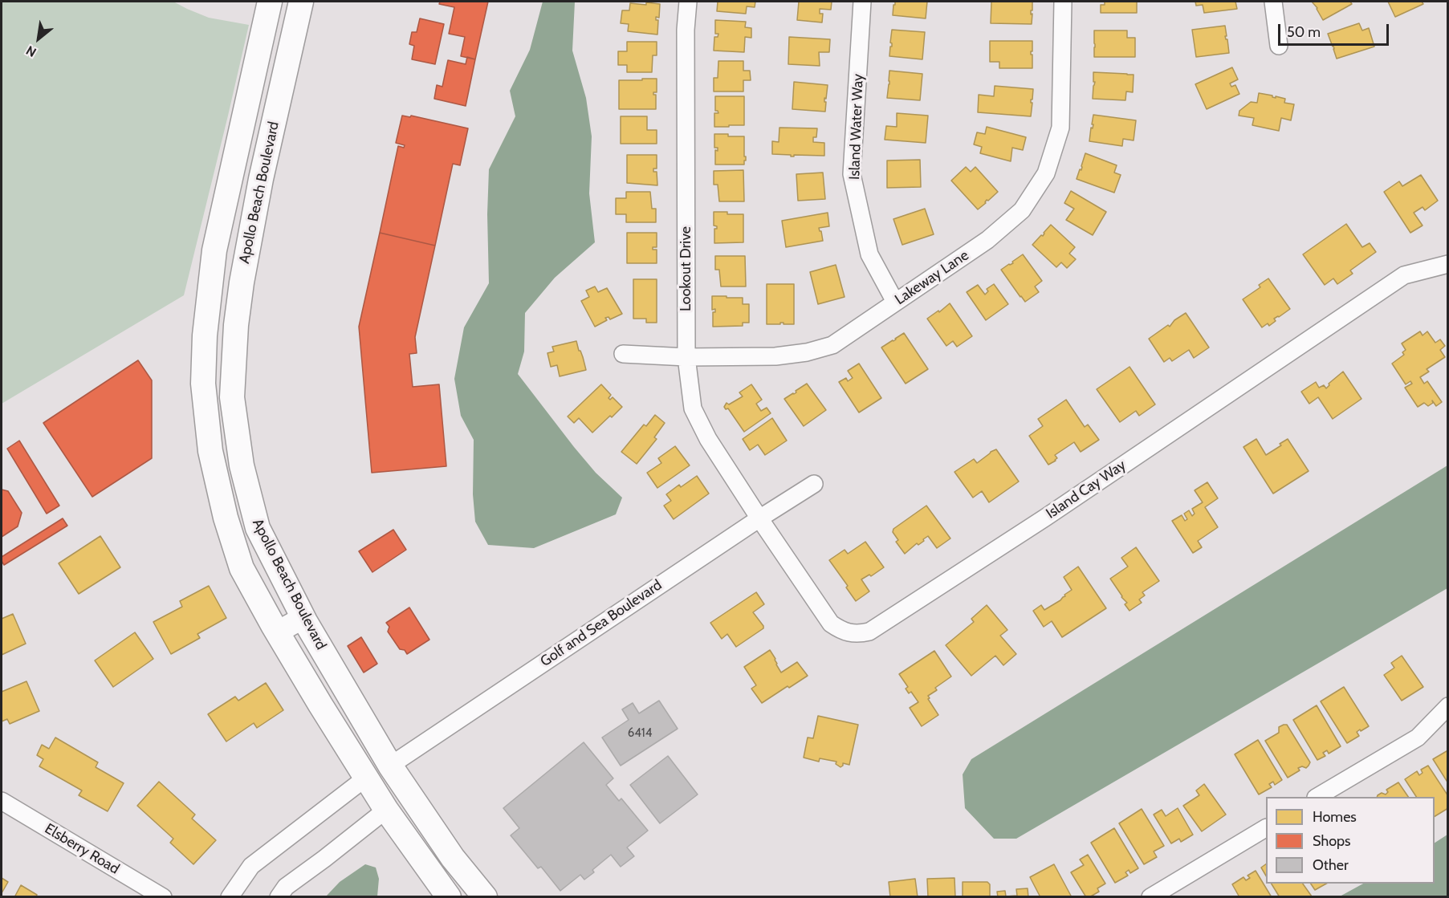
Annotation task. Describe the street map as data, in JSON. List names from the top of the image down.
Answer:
{
  "streets": {
    "main road": ["Apollo Beach Boulevard"],
    "street": [
      "Island Water Way",
      "Lookout Drive",
      "Lakeway Lane",
      "Island Cay Way",
      "Golf and Sea Boulevard",
      "Elsberry Road"
    ]
  },
  "crossings": [
    ["Island Water Way", "Lakeway Lane"],
    ["Apollo Beach Boulevard", "Golf and Sea Boulevard"],
    ["Lookout Drive", "Lakeway Lane"],
    ["Lookout Drive", "Island Cay Way"],
    ["Lookout Drive", "Golf and Sea Boulevard"],
    ["Island Cay Way", "Golf and Sea Boulevard"]
  ],
  "house_numbers": ["6414"],
  "legend": ["Homes", "Shops", "Other"],
  "scale_bar": "50 m",
  "north": "bottom left"
}
